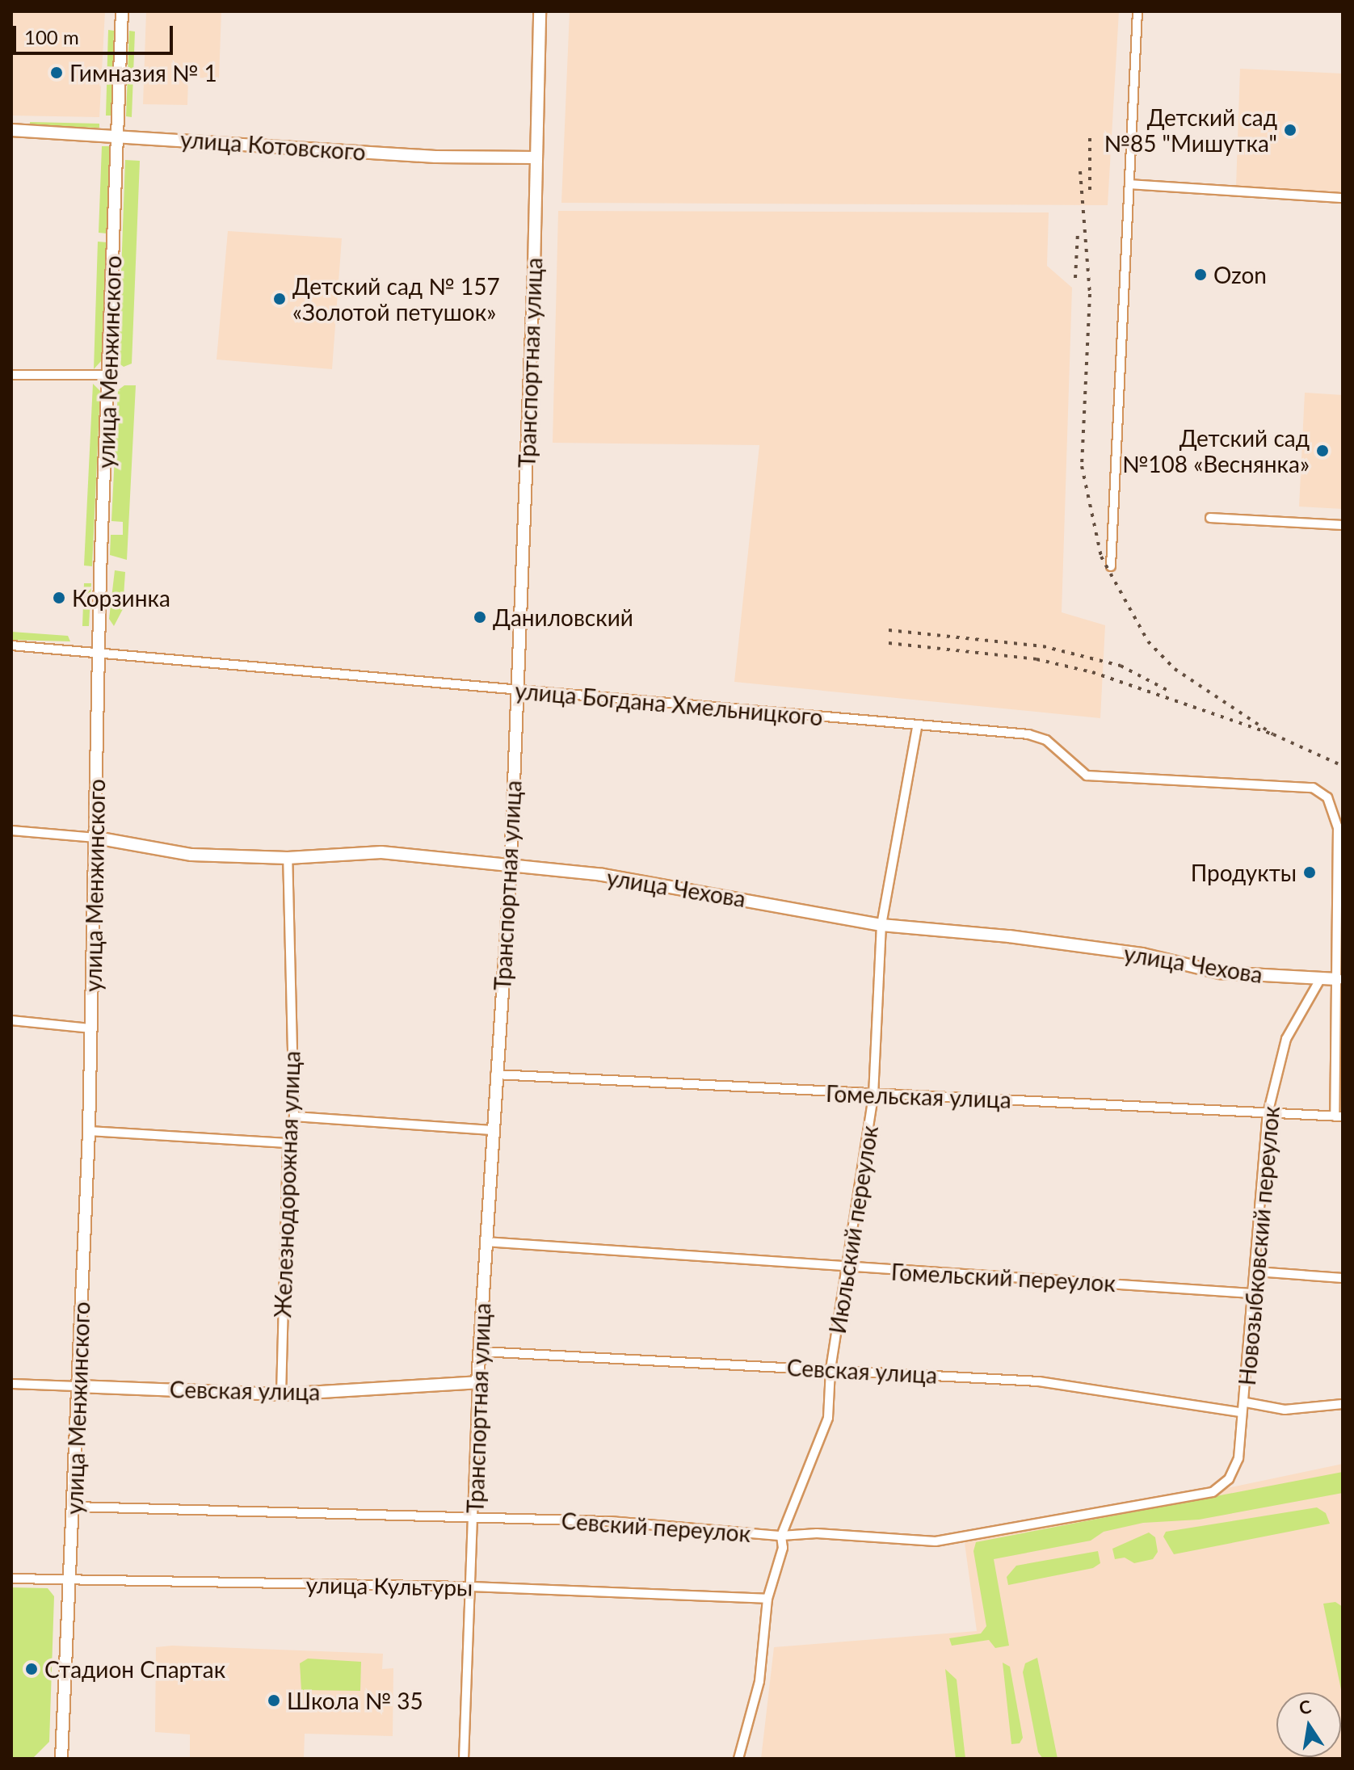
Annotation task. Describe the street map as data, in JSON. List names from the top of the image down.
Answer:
{
  "streets": {
    "street": [
      "улица Котовского",
      "улица Менжинского",
      "Транспортная улица",
      "улица Богдана Хмельницкого",
      "улица Чехова",
      "Гомельская улица",
      "Железнодорожная улица",
      "Июльский переулок",
      "Новозыбковский переулок",
      "Гомельский переулок",
      "Севская улица",
      "Севский переулок",
      "улица Культуры"
    ]
  },
  "crossings": [
    ["улица Котовского", "улица Менжинского"],
    ["улица Котовского", "Транспортная улица"],
    ["улица Менжинского", "улица Богдана Хмельницкого"],
    ["улица Менжинского", "улица Чехова"],
    ["улица Менжинского", "Севская улица"],
    ["улица Менжинского", "Севский переулок"],
    ["улица Менжинского", "улица Культуры"],
    ["Транспортная улица", "улица Богдана Хмельницкого"],
    ["Транспортная улица", "улица Чехова"],
    ["Транспортная улица", "Гомельская улица"],
    ["Транспортная улица", "Гомельский переулок"],
    ["Транспортная улица", "Севская улица"],
    ["Транспортная улица", "Севский переулок"],
    ["Транспортная улица", "улица Культуры"],
    ["улица Богдана Хмельницкого", "улица Чехова"],
    ["улица Богдана Хмельницкого", "Июльский переулок"],
    ["улица Чехова", "Железнодорожная улица"],
    ["улица Чехова", "Июльский переулок"],
    ["улица Чехова", "Новозыбковский переулок"],
    ["Гомельская улица", "Июльский переулок"],
    ["Гомельская улица", "Новозыбковский переулок"],
    ["Железнодорожная улица", "Севская улица"],
    ["Июльский переулок", "Гомельский переулок"],
    ["Июльский переулок", "Севская улица"],
    ["Июльский переулок", "Севский переулок"],
    ["Июльский переулок", "улица Культуры"],
    ["Новозыбковский переулок", "Гомельский переулок"],
    ["Новозыбковский переулок", "Севская улица"],
    ["Новозыбковский переулок", "Севский переулок"]
  ],
  "places": [
    "Гимназия № 1",
    "Детский сад №85 \"Мишутка\"",
    "Ozon",
    "Детский сад № 157 «Золотой петушок»",
    "Детский сад №108 «Веснянка»",
    "Корзинка",
    "Даниловский",
    "Продукты",
    "Стадион Спартак",
    "Школа № 35"
  ],
  "scale_bar": "100 m",
  "north": "top"
}
